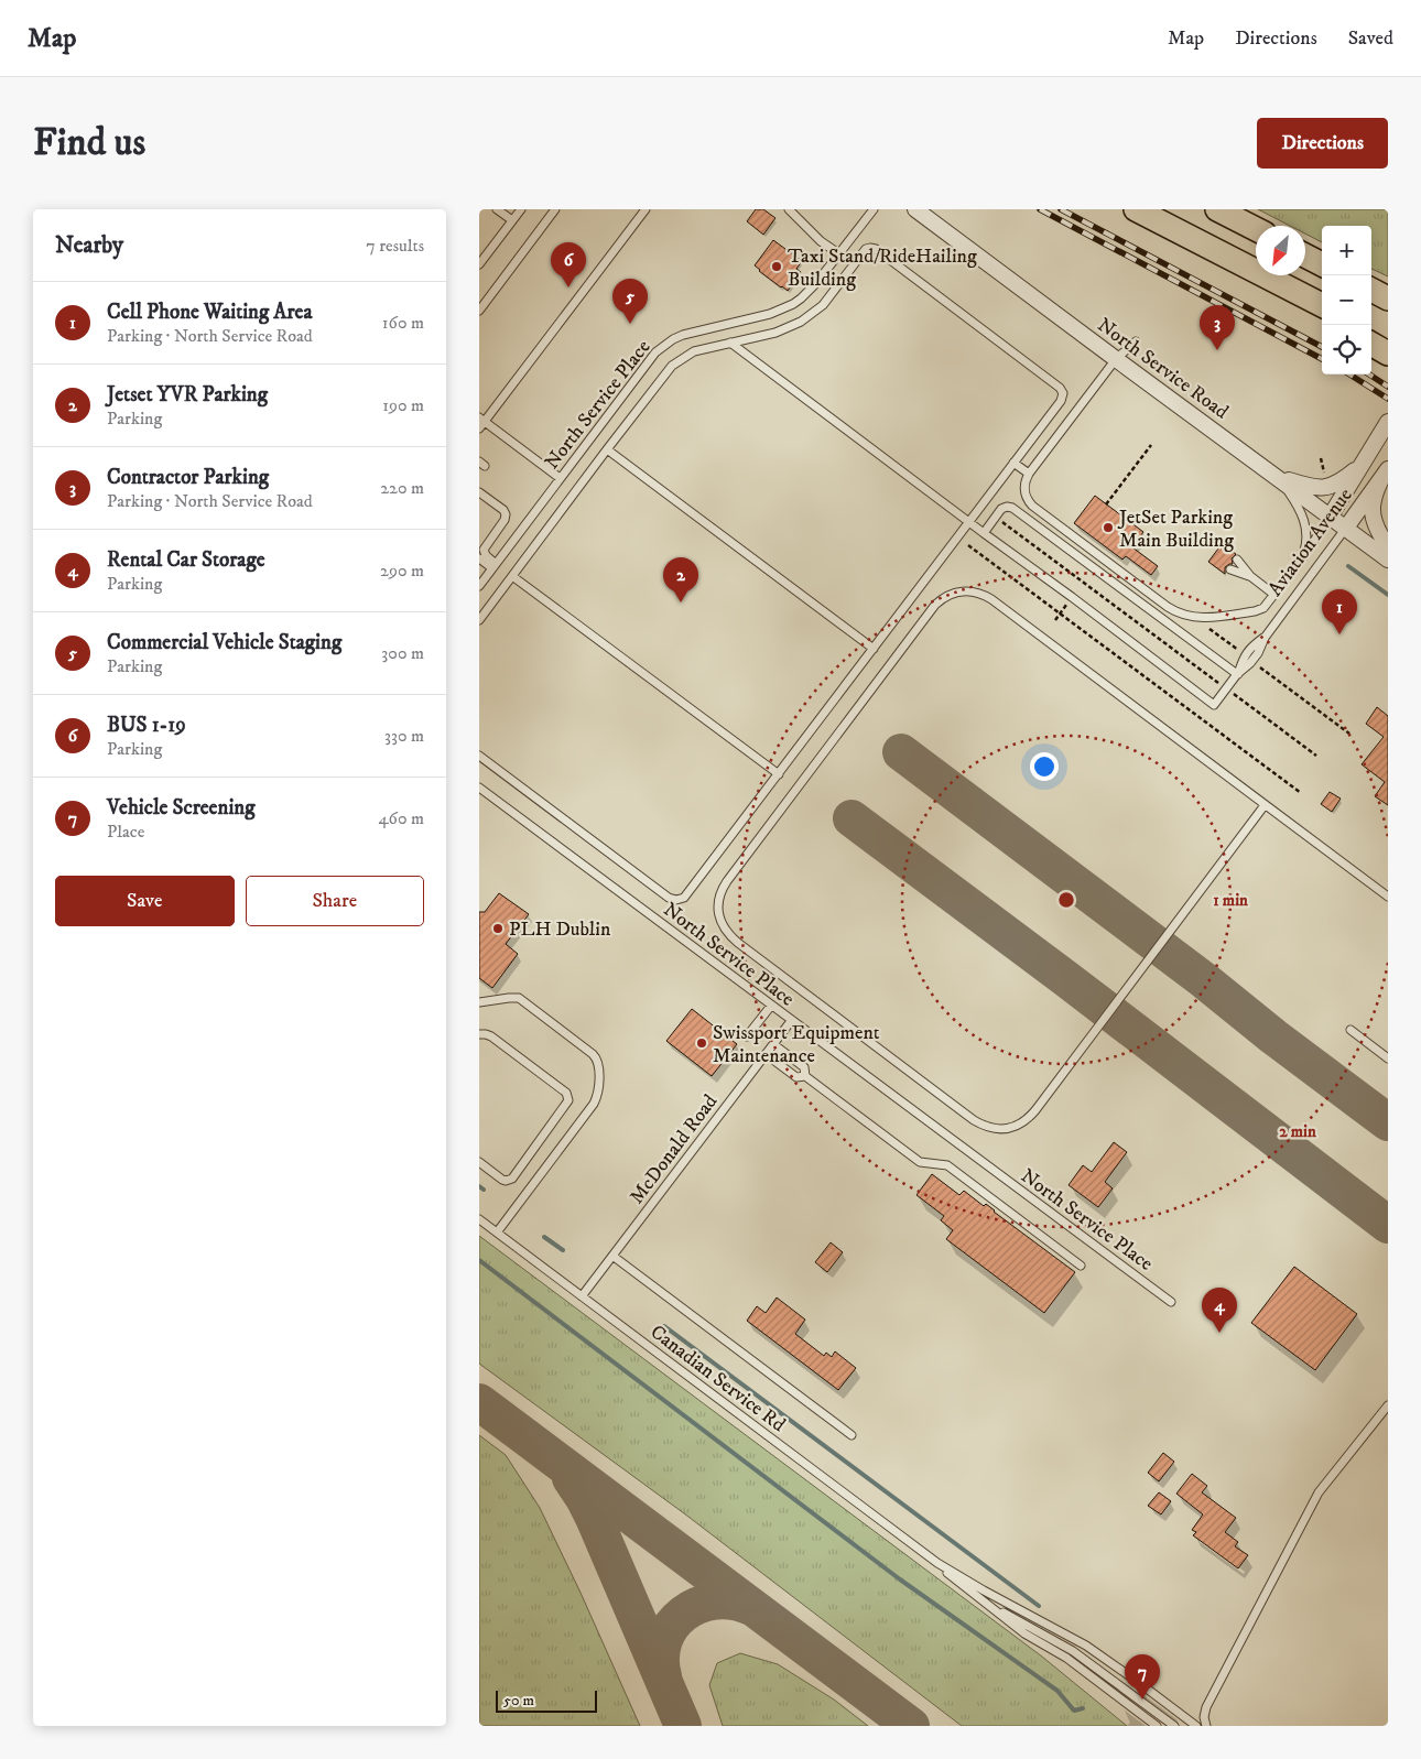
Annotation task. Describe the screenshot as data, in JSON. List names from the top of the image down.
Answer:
{
  "streets": {
    "street": ["North Service Road", "Aviation Avenue"],
    "lane": ["North Service Place", "McDonald Road", "Canadian Service Rd"]
  },
  "crossings": [
    ["North Service Road", "Aviation Avenue"],
    ["North Service Place", "McDonald Road"],
    ["McDonald Road", "Canadian Service Rd"]
  ],
  "places": [
    "Taxi Stand/RideHailing Building",
    "JetSet Parking Main Building",
    "PLH Dublin",
    "Swissport Equipment Maintenance"
  ],
  "scale_bar": "50 m",
  "north": "bottom left",
  "page": {
    "header": "Map",
    "nav": ["Map", "Directions", "Saved"],
    "buttons": [
      "Directions",
      ["Save", "Share"]
    ],
    "title": "Find us",
    "heading": ["Nearby", "7 results"],
    "map_buttons": ["+", "−"],
    "pins": [
      "6",
      "5",
      "3",
      "2",
      "1",
      "4",
      "7"
    ],
    "list": [
      {
        "mark": "1",
        "name": "Cell Phone Waiting Area",
        "note": "Parking · North Service Road",
        "value": "160 m"
      },
      {
        "mark": "2",
        "name": "Jetset YVR Parking",
        "note": "Parking",
        "value": "190 m"
      },
      {
        "mark": "3",
        "name": "Contractor Parking",
        "note": "Parking · North Service Road",
        "value": "220 m"
      },
      {
        "mark": "4",
        "name": "Rental Car Storage",
        "note": "Parking",
        "value": "290 m"
      },
      {
        "mark": "5",
        "name": "Commercial Vehicle Staging",
        "note": "Parking",
        "value": "300 m"
      },
      {
        "mark": "6",
        "name": "BUS 1-19",
        "note": "Parking",
        "value": "330 m"
      },
      {
        "mark": "7",
        "name": "Vehicle Screening",
        "note": "Place",
        "value": "460 m"
      }
    ],
    "scale": "50 m"
  },
  "rings": ["1 min", "2 min"]
}
